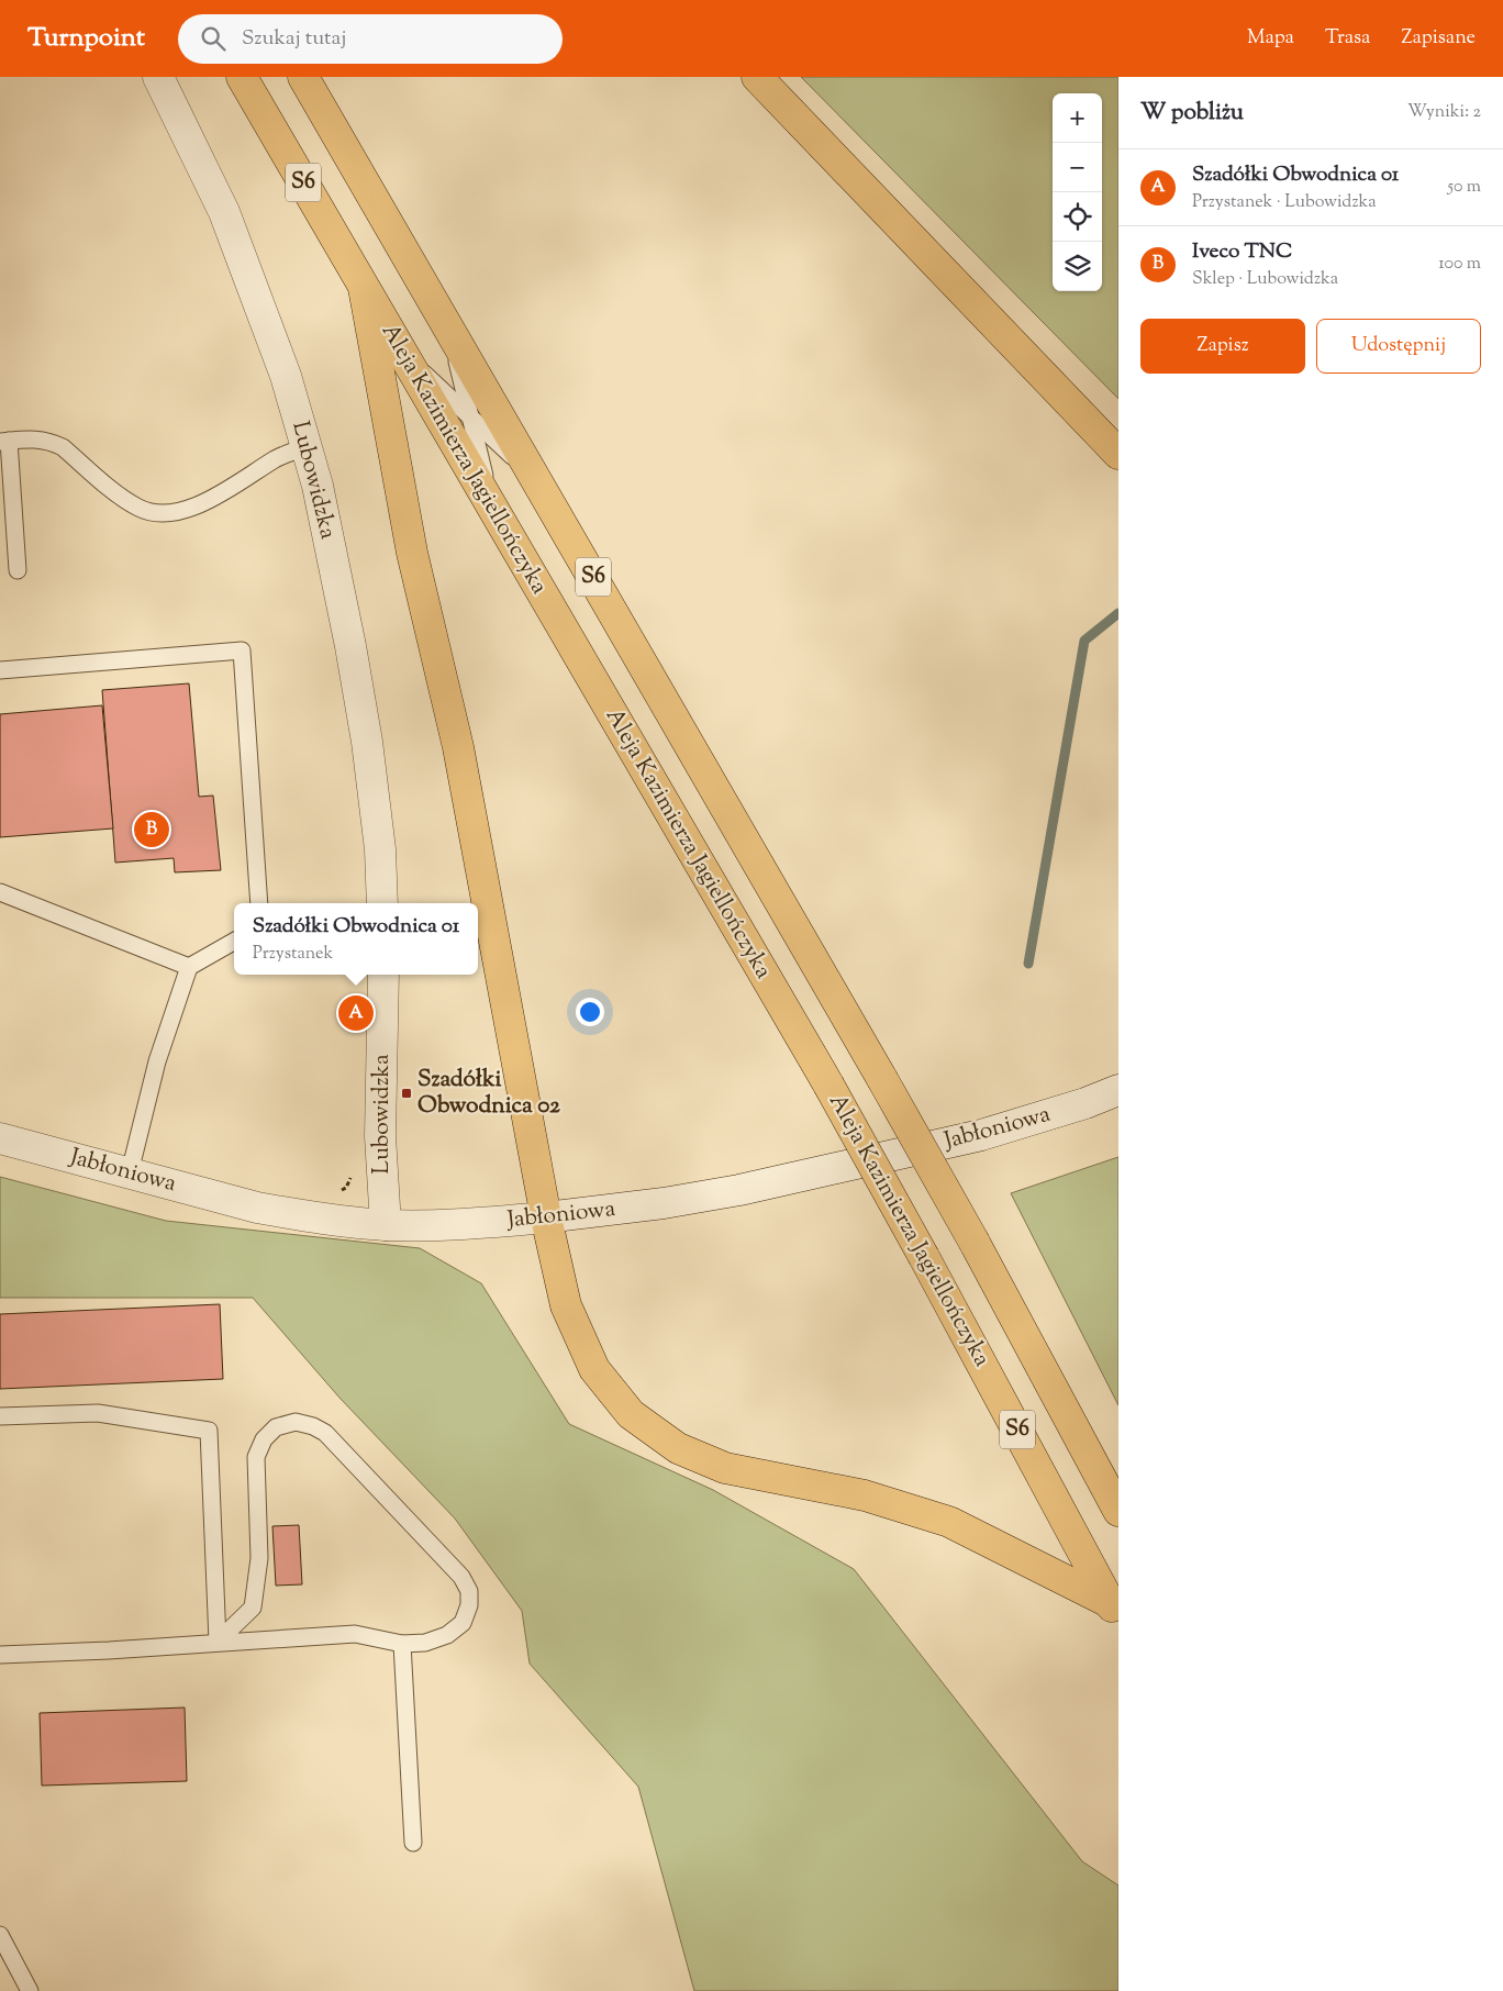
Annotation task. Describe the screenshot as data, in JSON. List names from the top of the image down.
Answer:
{
  "streets": {
    "highway": ["S6", "Aleja Kazimierza Jagiellończyka"],
    "street": ["Lubowidzka", "Jabłoniowa"]
  },
  "crossings": [
    ["Lubowidzka", "Jabłoniowa"]
  ],
  "places": {
    "transit": ["Szadółki Obwodnica 02"]
  },
  "page": {
    "header": "Turnpoint",
    "search": "Szukaj tutaj",
    "nav": ["Mapa", "Trasa", "Zapisane"],
    "heading": ["W pobliżu", "Wyniki: 2"],
    "map_buttons": ["+", "−"],
    "list": [
      {
        "mark": "A",
        "name": "Szadółki Obwodnica 01",
        "note": "Przystanek · Lubowidzka",
        "value": "50 m"
      },
      {
        "mark": "B",
        "name": "Iveco TNC",
        "note": "Sklep · Lubowidzka",
        "value": "100 m"
      }
    ],
    "buttons": ["Zapisz", "Udostępnij"],
    "pins": ["B", "A"],
    "popup": ["Szadółki Obwodnica 01", "Przystanek"]
  }
}
